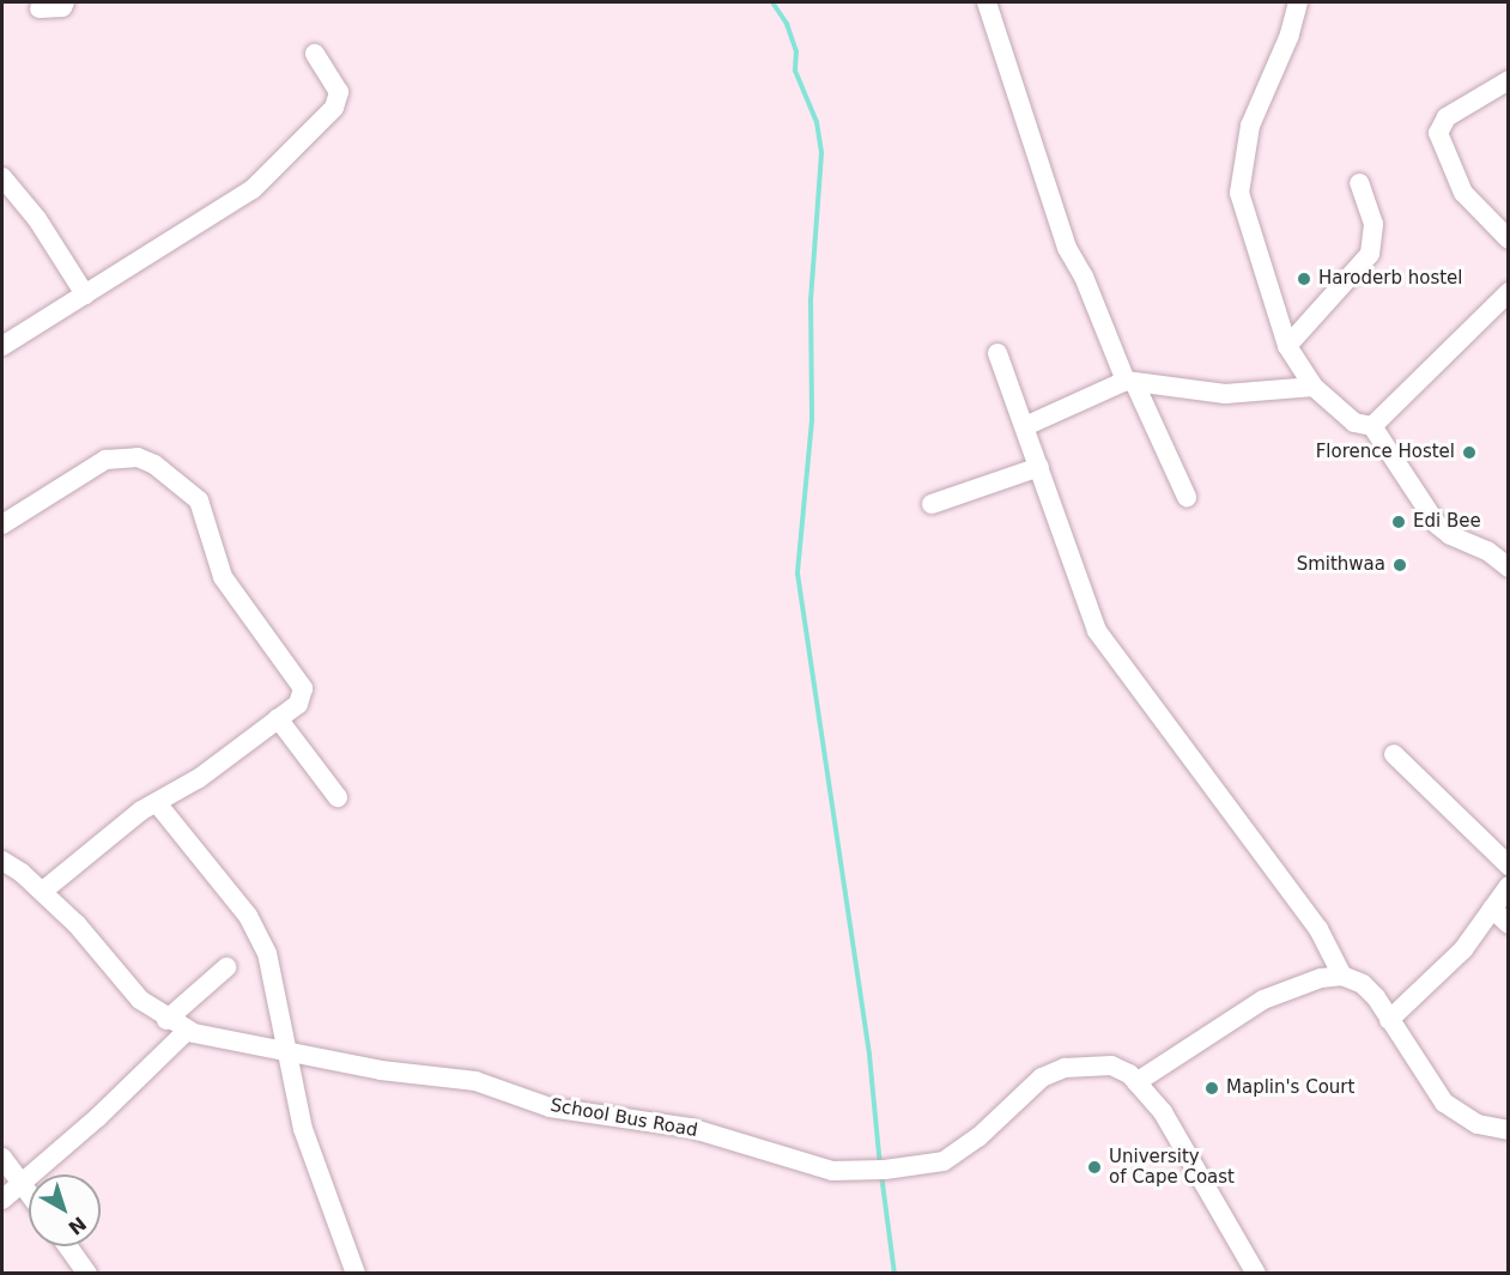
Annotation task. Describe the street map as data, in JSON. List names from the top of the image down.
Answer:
{
  "streets": {
    "street": ["School Bus Road"]
  },
  "places": [
    "Haroderb hostel",
    "Florence Hostel",
    "Edi Bee",
    "Smithwaa",
    "Maplin's Court",
    "University of Cape Coast"
  ],
  "north": "bottom right"
}
